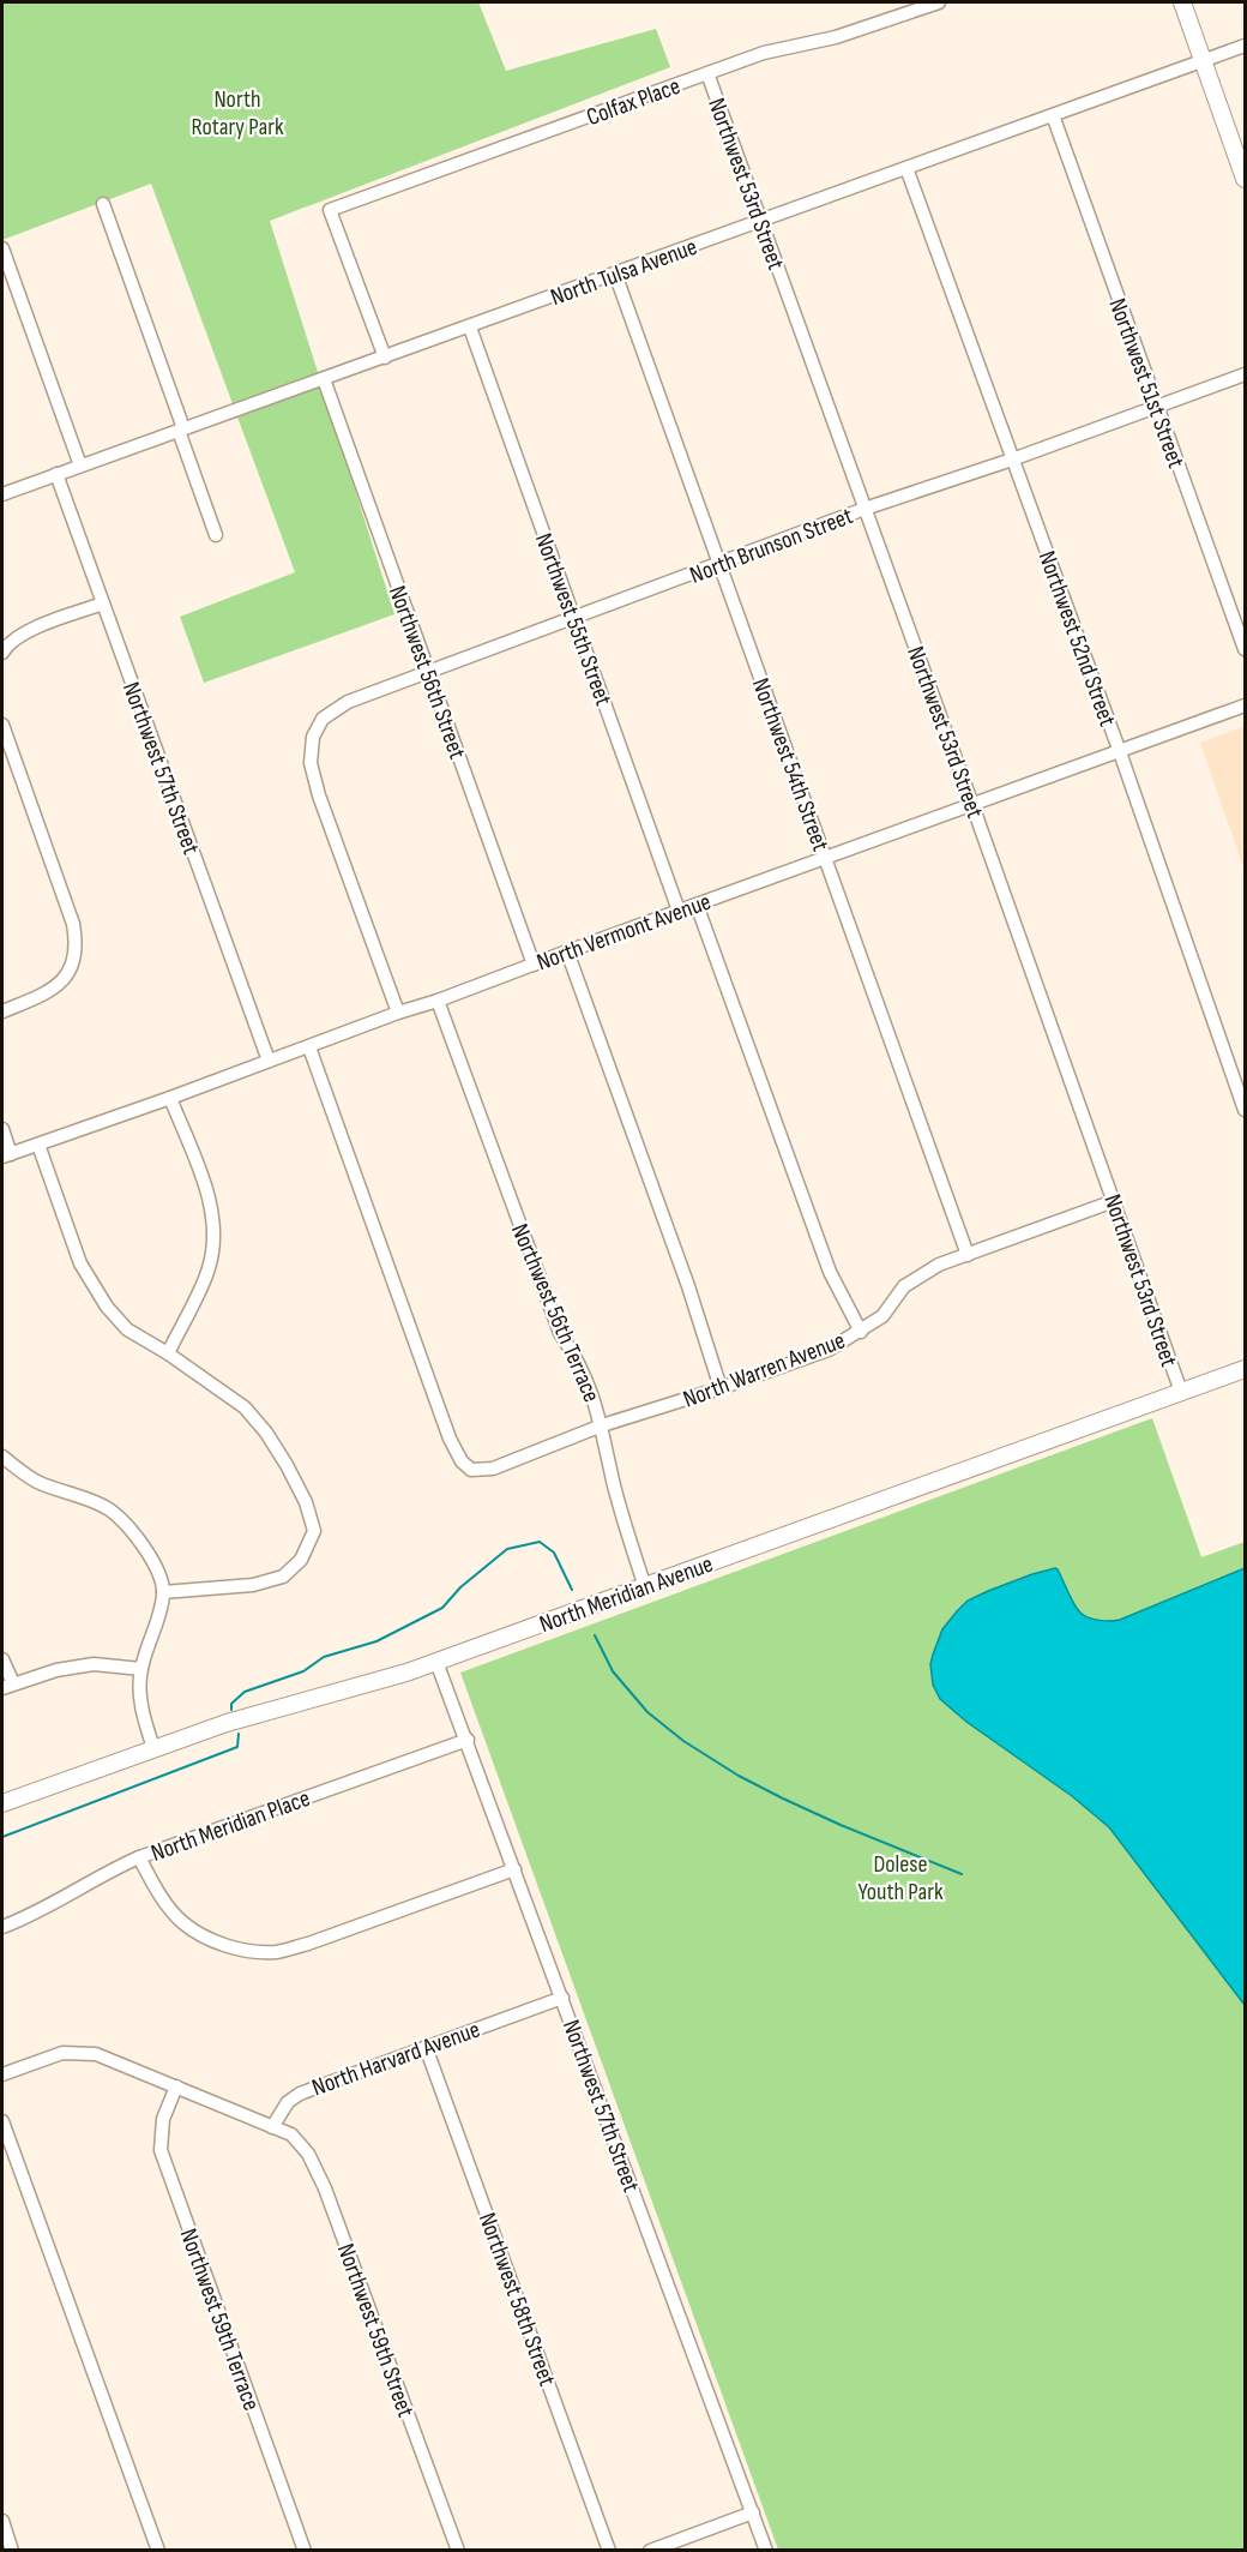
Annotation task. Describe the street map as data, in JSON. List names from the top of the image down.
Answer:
{
  "streets": {
    "main road": ["North Meridian Avenue"],
    "street": [
      "Colfax Place",
      "Northwest 53rd Street",
      "North Tulsa Avenue",
      "Northwest 51st Street",
      "North Brunson Street",
      "Northwest 55th Street",
      "Northwest 52nd Street",
      "Northwest 56th Street",
      "Northwest 54th Street",
      "Northwest 57th Street",
      "North Vermont Avenue",
      "Northwest 56th Terrace",
      "North Warren Avenue",
      "North Meridian Place",
      "North Harvard Avenue",
      "Northwest 58th Street",
      "Northwest 59th Terrace",
      "Northwest 59th Street"
    ]
  },
  "crossings": [
    ["Colfax Place", "Northwest 53rd Street"],
    ["Colfax Place", "North Tulsa Avenue"],
    ["Northwest 53rd Street", "North Tulsa Avenue"],
    ["Northwest 53rd Street", "North Brunson Street"],
    ["Northwest 53rd Street", "North Vermont Avenue"],
    ["Northwest 53rd Street", "North Warren Avenue"],
    ["Northwest 53rd Street", "North Meridian Avenue"],
    ["North Tulsa Avenue", "Northwest 51st Street"],
    ["North Tulsa Avenue", "Northwest 55th Street"],
    ["North Tulsa Avenue", "Northwest 52nd Street"],
    ["North Tulsa Avenue", "Northwest 56th Street"],
    ["North Tulsa Avenue", "Northwest 54th Street"],
    ["North Tulsa Avenue", "Northwest 57th Street"],
    ["Northwest 51st Street", "North Brunson Street"],
    ["North Brunson Street", "Northwest 55th Street"],
    ["North Brunson Street", "Northwest 52nd Street"],
    ["North Brunson Street", "Northwest 56th Street"],
    ["North Brunson Street", "Northwest 54th Street"],
    ["North Brunson Street", "North Vermont Avenue"],
    ["Northwest 55th Street", "North Vermont Avenue"],
    ["Northwest 52nd Street", "North Vermont Avenue"],
    ["Northwest 56th Street", "North Vermont Avenue"],
    ["Northwest 54th Street", "North Vermont Avenue"],
    ["Northwest 54th Street", "North Warren Avenue"],
    ["Northwest 57th Street", "North Vermont Avenue"],
    ["Northwest 57th Street", "North Meridian Avenue"],
    ["Northwest 57th Street", "North Meridian Place"],
    ["Northwest 57th Street", "North Harvard Avenue"],
    ["North Vermont Avenue", "Northwest 56th Terrace"],
    ["North Vermont Avenue", "North Warren Avenue"],
    ["Northwest 56th Terrace", "North Warren Avenue"],
    ["Northwest 56th Terrace", "North Meridian Avenue"],
    ["North Harvard Avenue", "Northwest 58th Street"],
    ["North Harvard Avenue", "Northwest 59th Street"]
  ],
  "parks": ["North Rotary Park", "Dolese Youth Park"]
}
